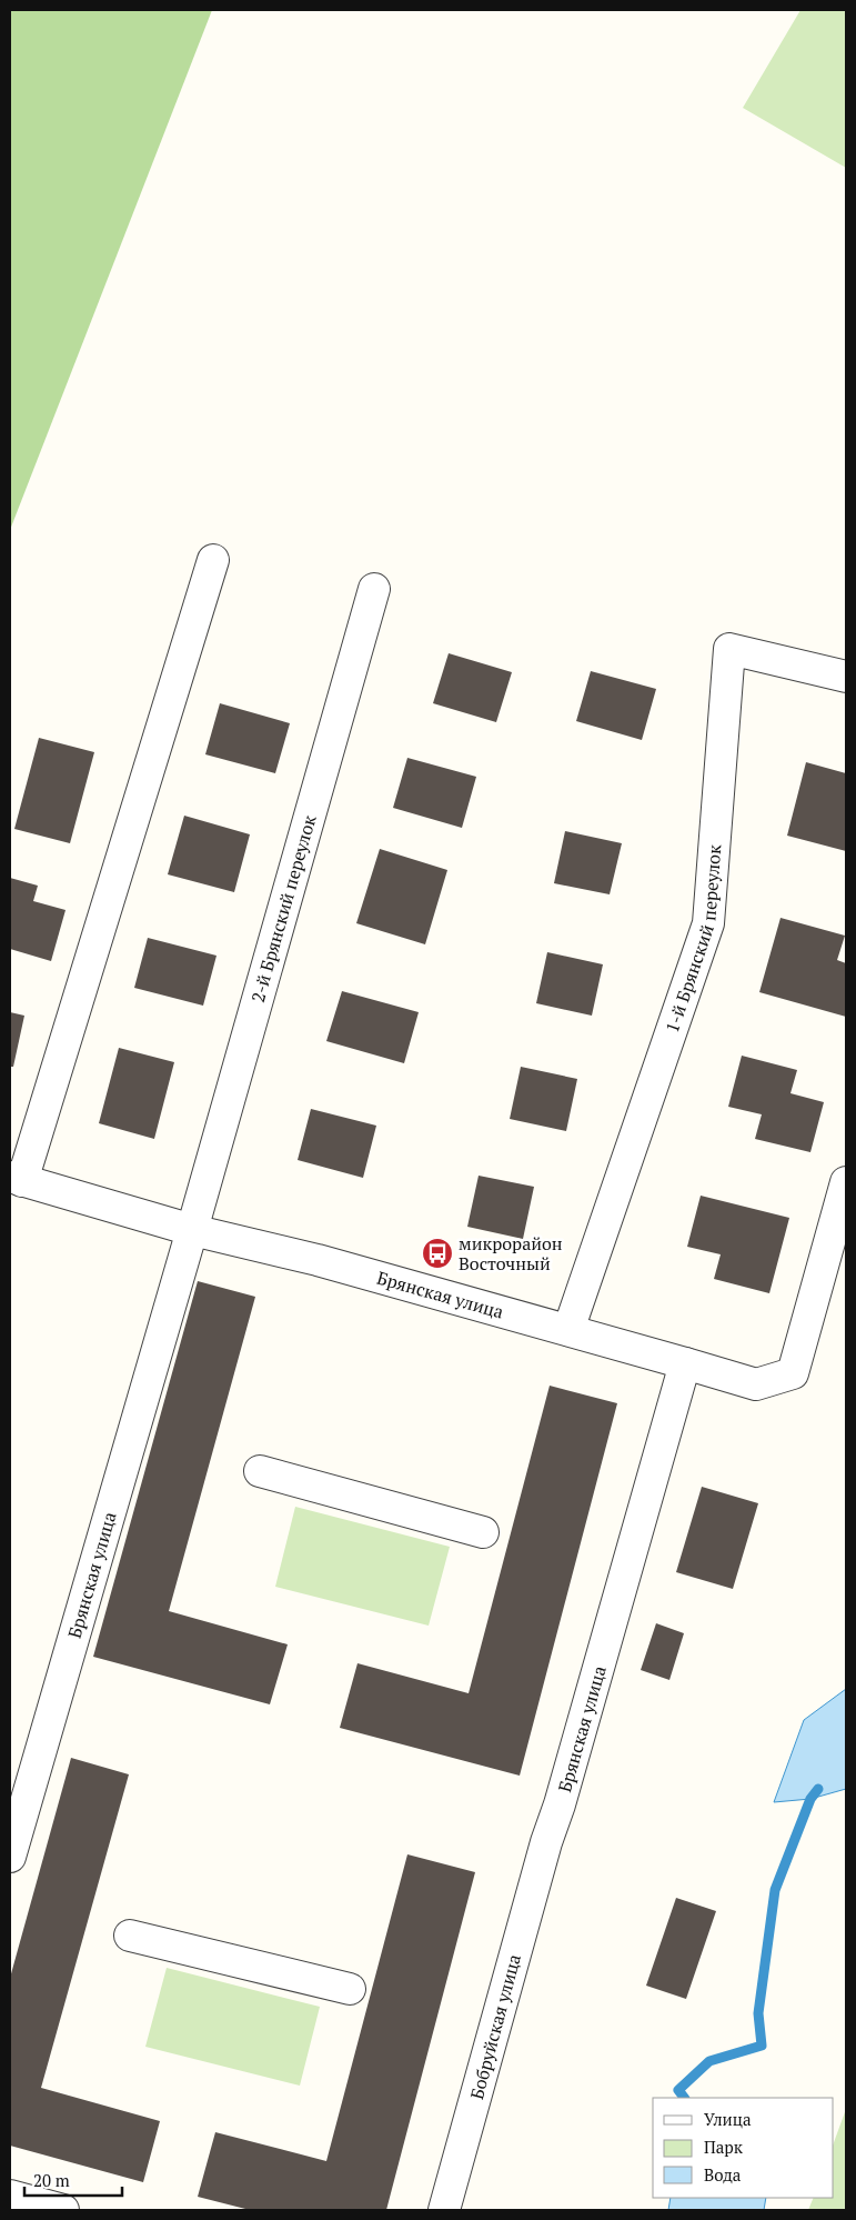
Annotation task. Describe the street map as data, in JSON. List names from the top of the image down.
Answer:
{
  "streets": {
    "street": [
      "2-й Брянский переулок",
      "1-й Брянский переулок",
      "Брянская улица",
      "Бобруйская улица"
    ]
  },
  "crossings": [
    ["2-й Брянский переулок", "Брянская улица"],
    ["1-й Брянский переулок", "Брянская улица"],
    ["Брянская улица", "Бобруйская улица"]
  ],
  "places": {
    "bus stop": ["микрорайон Восточный"]
  },
  "legend": ["Улица", "Парк", "Вода"],
  "scale_bar": "20 m"
}
